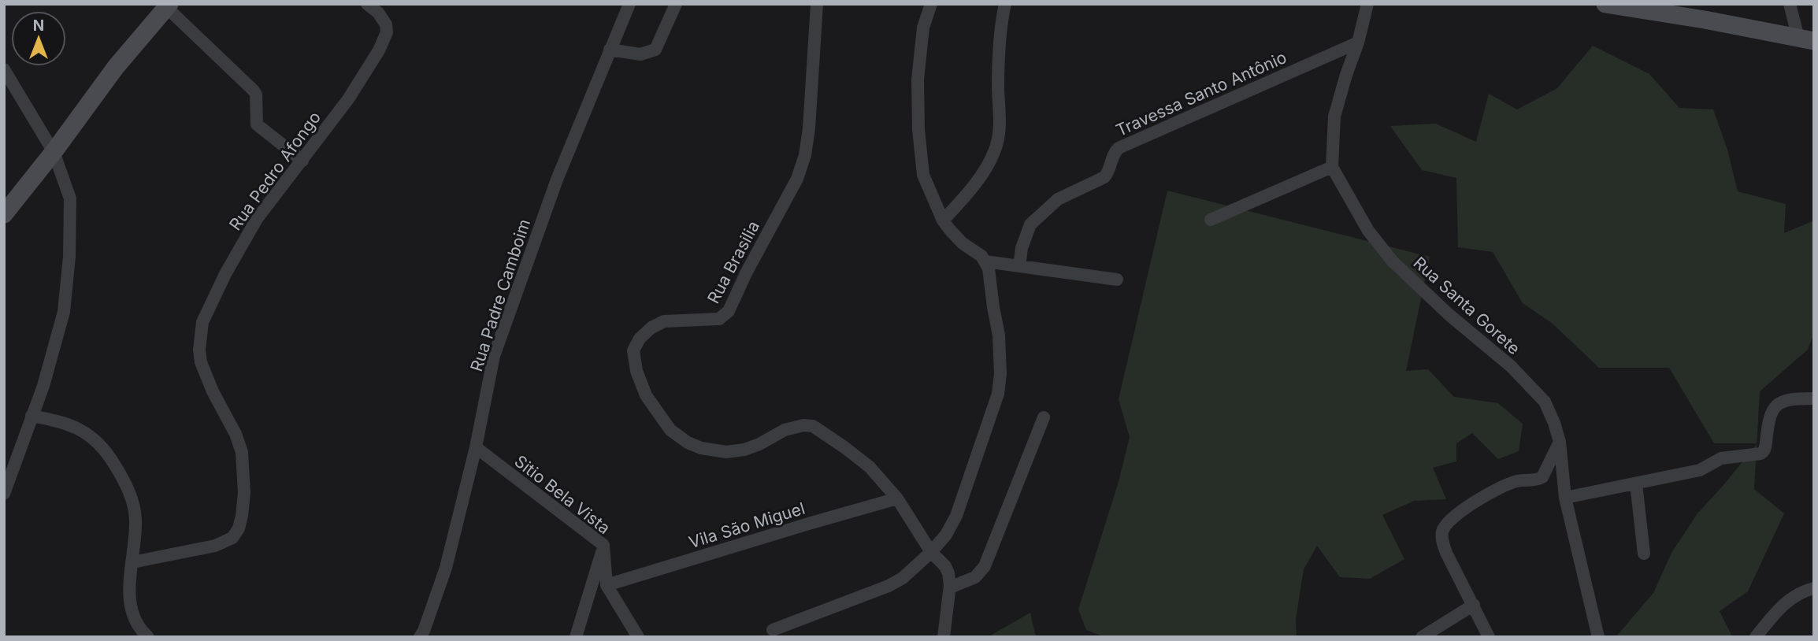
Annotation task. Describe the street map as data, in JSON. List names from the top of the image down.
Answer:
{
  "streets": {
    "street": [
      "Travessa Santo Antônio",
      "Rua Pedro Afongo",
      "Rua Brasilia",
      "Rua Padre Camboim",
      "Rua Santa Gorete",
      "Sitio Bela Vista",
      "Vila São Miguel"
    ]
  },
  "crossings": [
    ["Rua Brasilia", "Vila São Miguel"],
    ["Rua Padre Camboim", "Sitio Bela Vista"],
    ["Sitio Bela Vista", "Vila São Miguel"]
  ],
  "north": "top"
}
